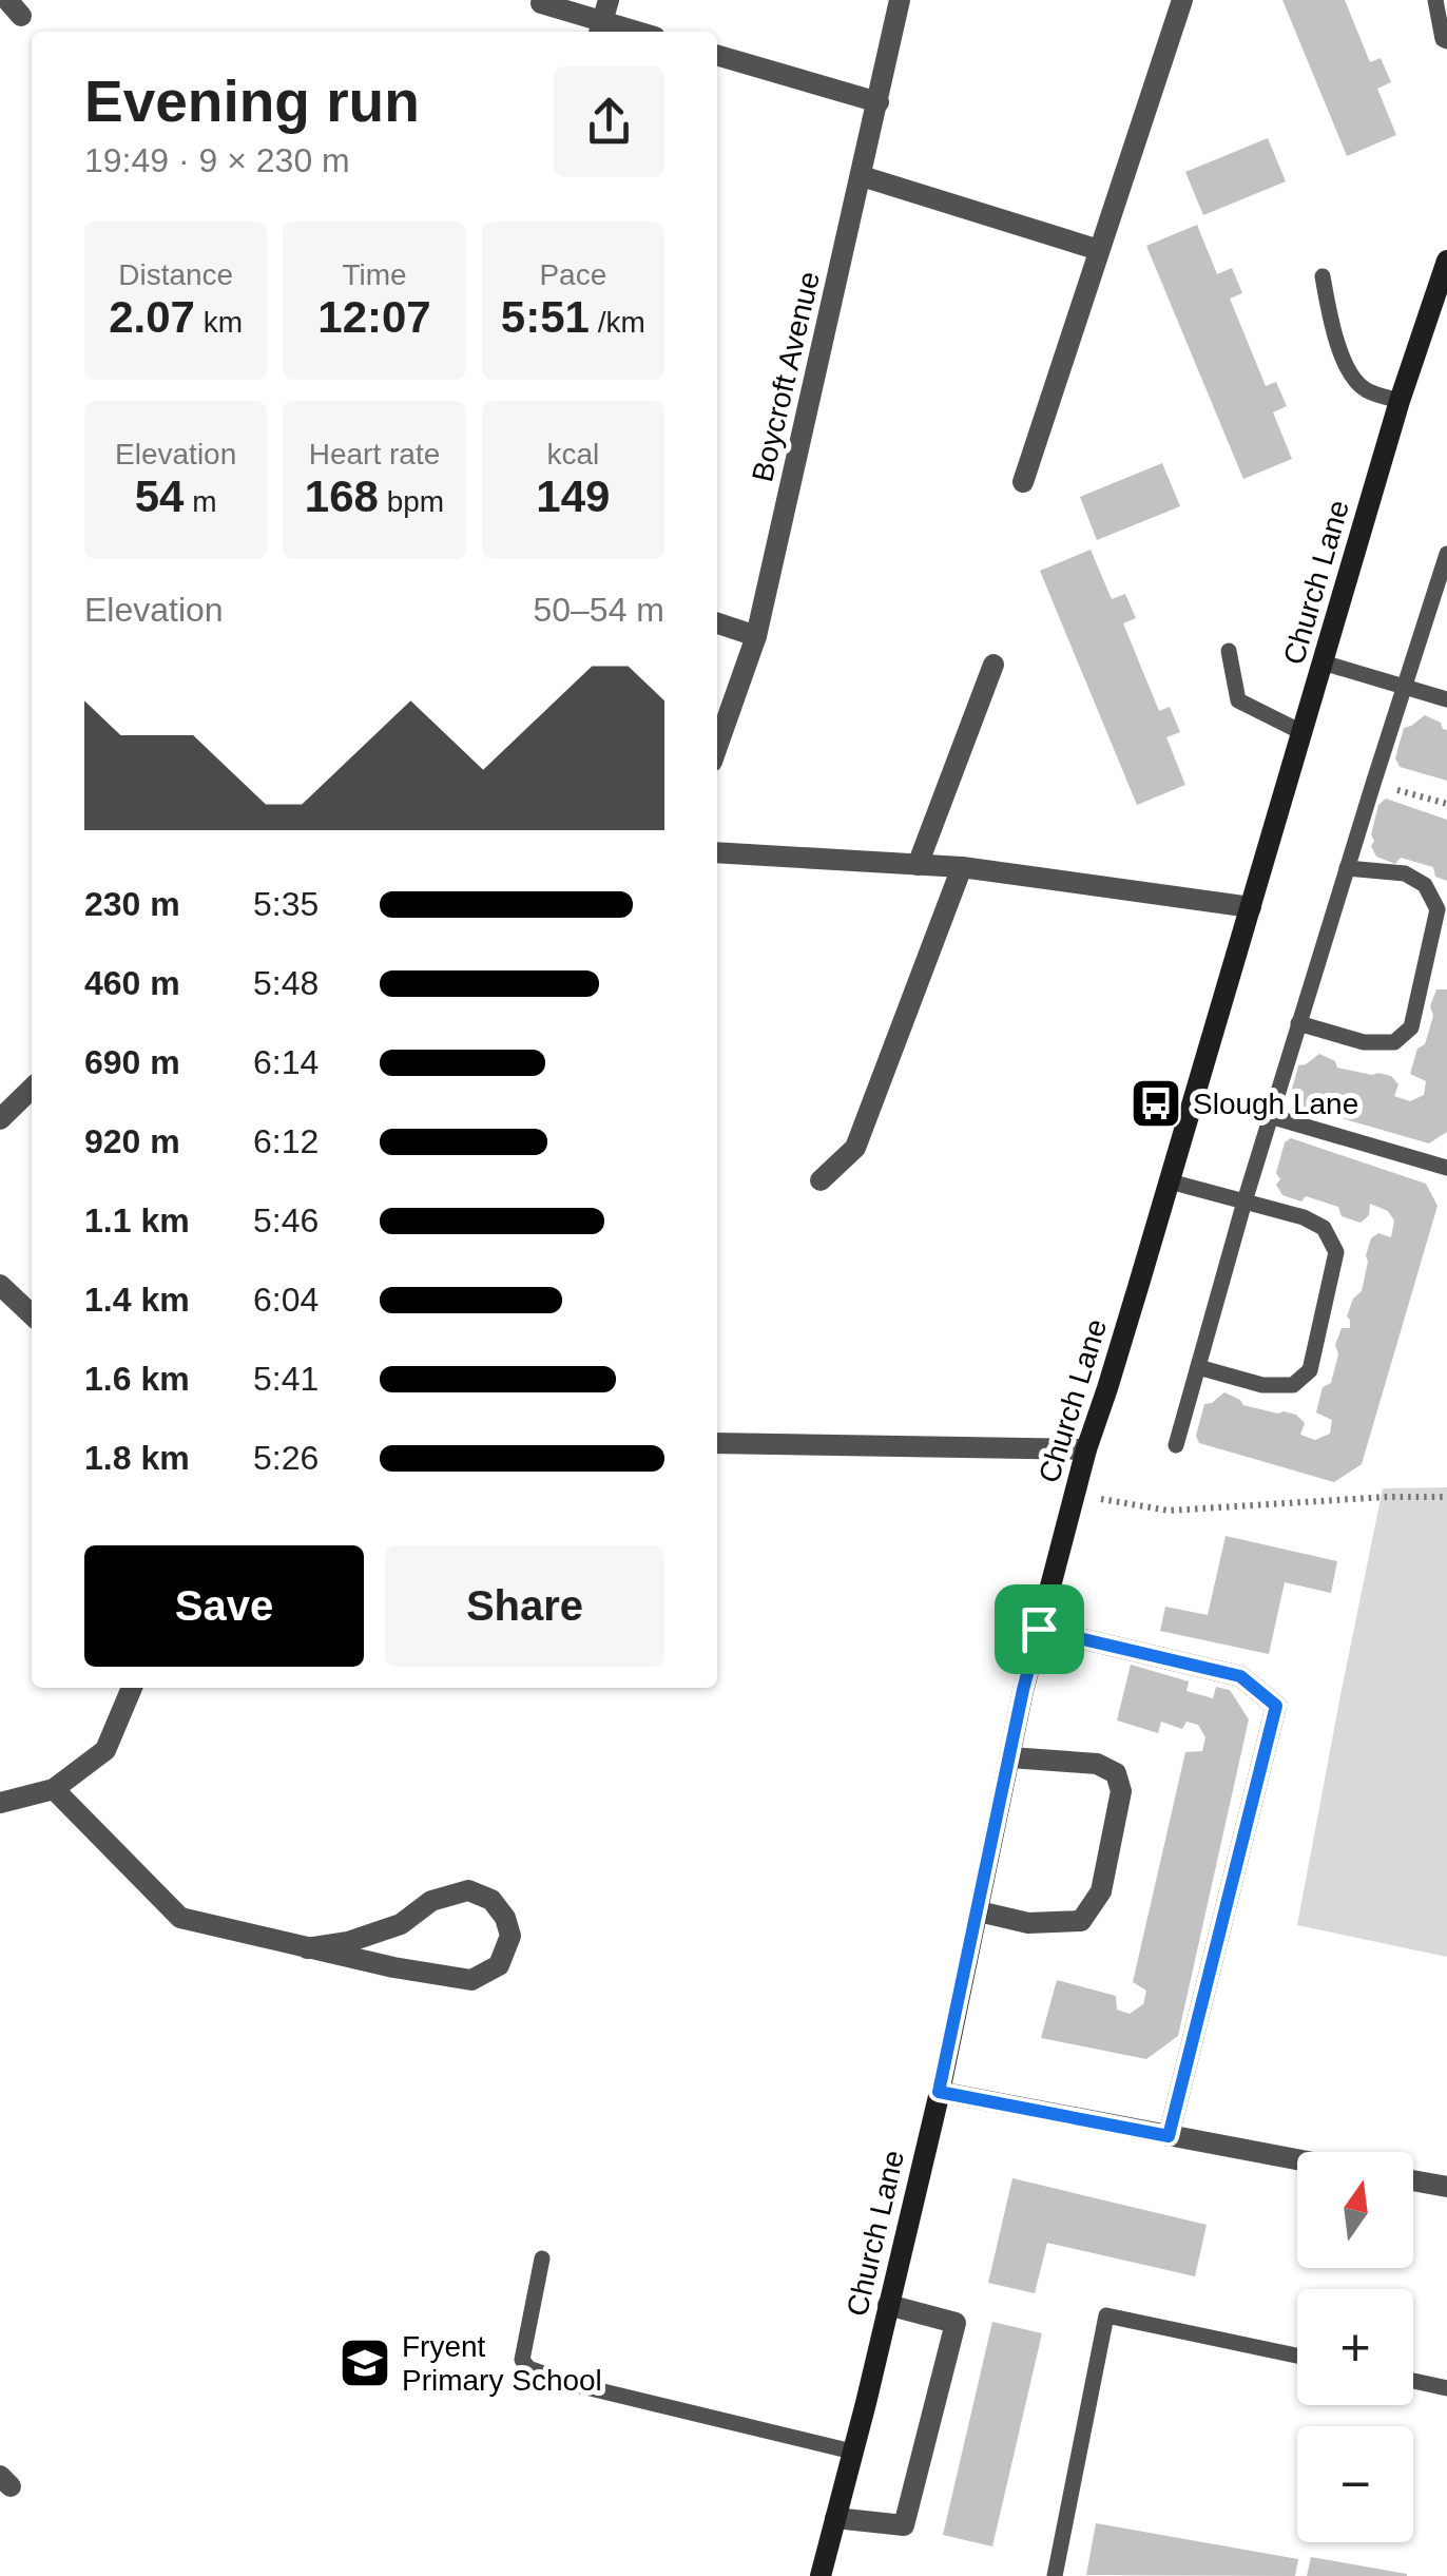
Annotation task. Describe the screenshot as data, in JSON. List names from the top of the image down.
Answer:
{
  "streets": {
    "main road": ["Church Lane"],
    "street": ["Boycroft Avenue"]
  },
  "places": {
    "bus stop": ["Slough Lane"],
    "school or university": ["Fryent Primary School"]
  },
  "north": "top",
  "page": {
    "heading": ["Evening run", "19:49 · 9 × 230 m"],
    "stats": [
      ["Distance", "2.07 km"],
      ["Time", "12:07"],
      ["Pace", "5:51 /km"],
      ["Elevation", "54 m"],
      ["Heart rate", "168 bpm"],
      ["kcal", "149"]
    ],
    "chart": ["Elevation", "50–54 m"],
    "list": [
      {
        "name": "230 m",
        "note": "5:35"
      },
      {
        "name": "460 m",
        "note": "5:48"
      },
      {
        "name": "690 m",
        "note": "6:14"
      },
      {
        "name": "920 m",
        "note": "6:12"
      },
      {
        "name": "1.1 km",
        "note": "5:46"
      },
      {
        "name": "1.4 km",
        "note": "6:04"
      },
      {
        "name": "1.6 km",
        "note": "5:41"
      },
      {
        "name": "1.8 km",
        "note": "5:26"
      }
    ],
    "buttons": ["Save", "Share"],
    "map_buttons": ["+", "−"]
  }
}
